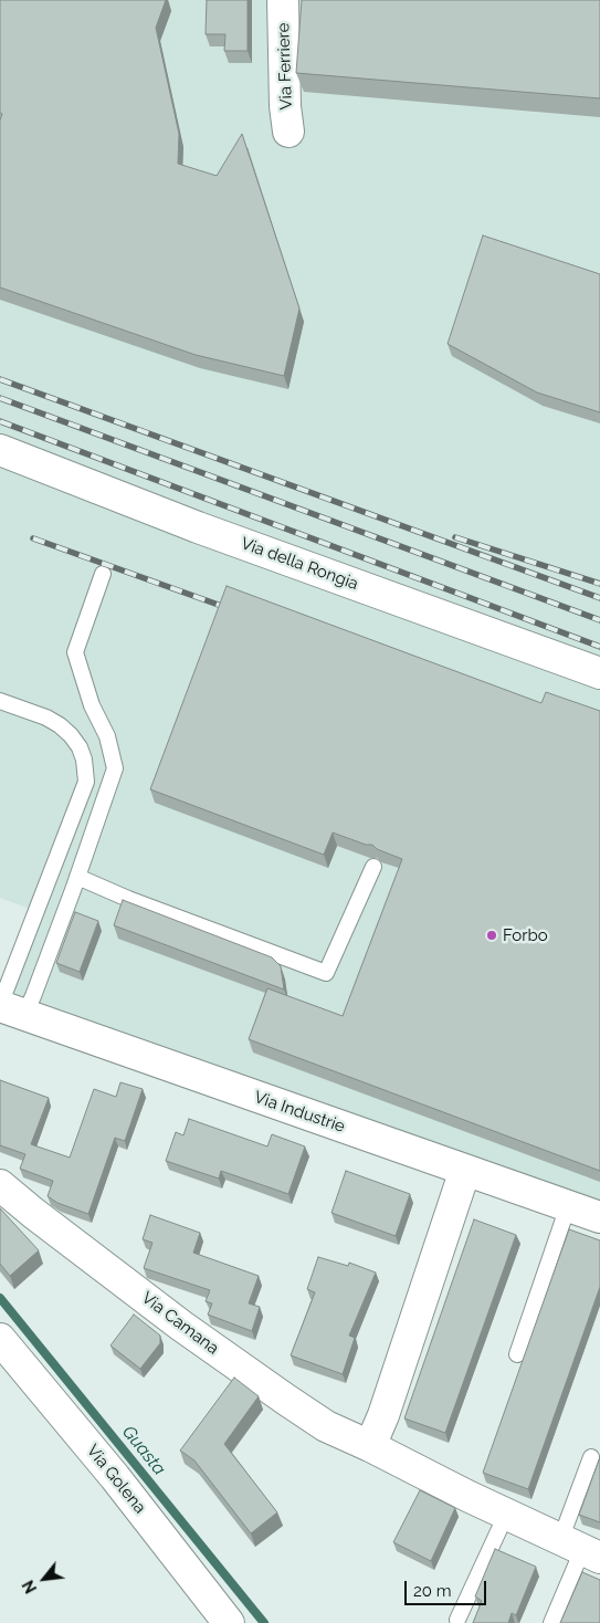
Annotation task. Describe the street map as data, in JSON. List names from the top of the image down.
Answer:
{
  "streets": {
    "street": [
      "Via Ferriere",
      "Via della Rongia",
      "Via Industrie",
      "Via Camana",
      "Via Golena"
    ]
  },
  "water": ["Guasta"],
  "places": ["Forbo"],
  "scale_bar": "20 m",
  "north": "bottom left"
}
